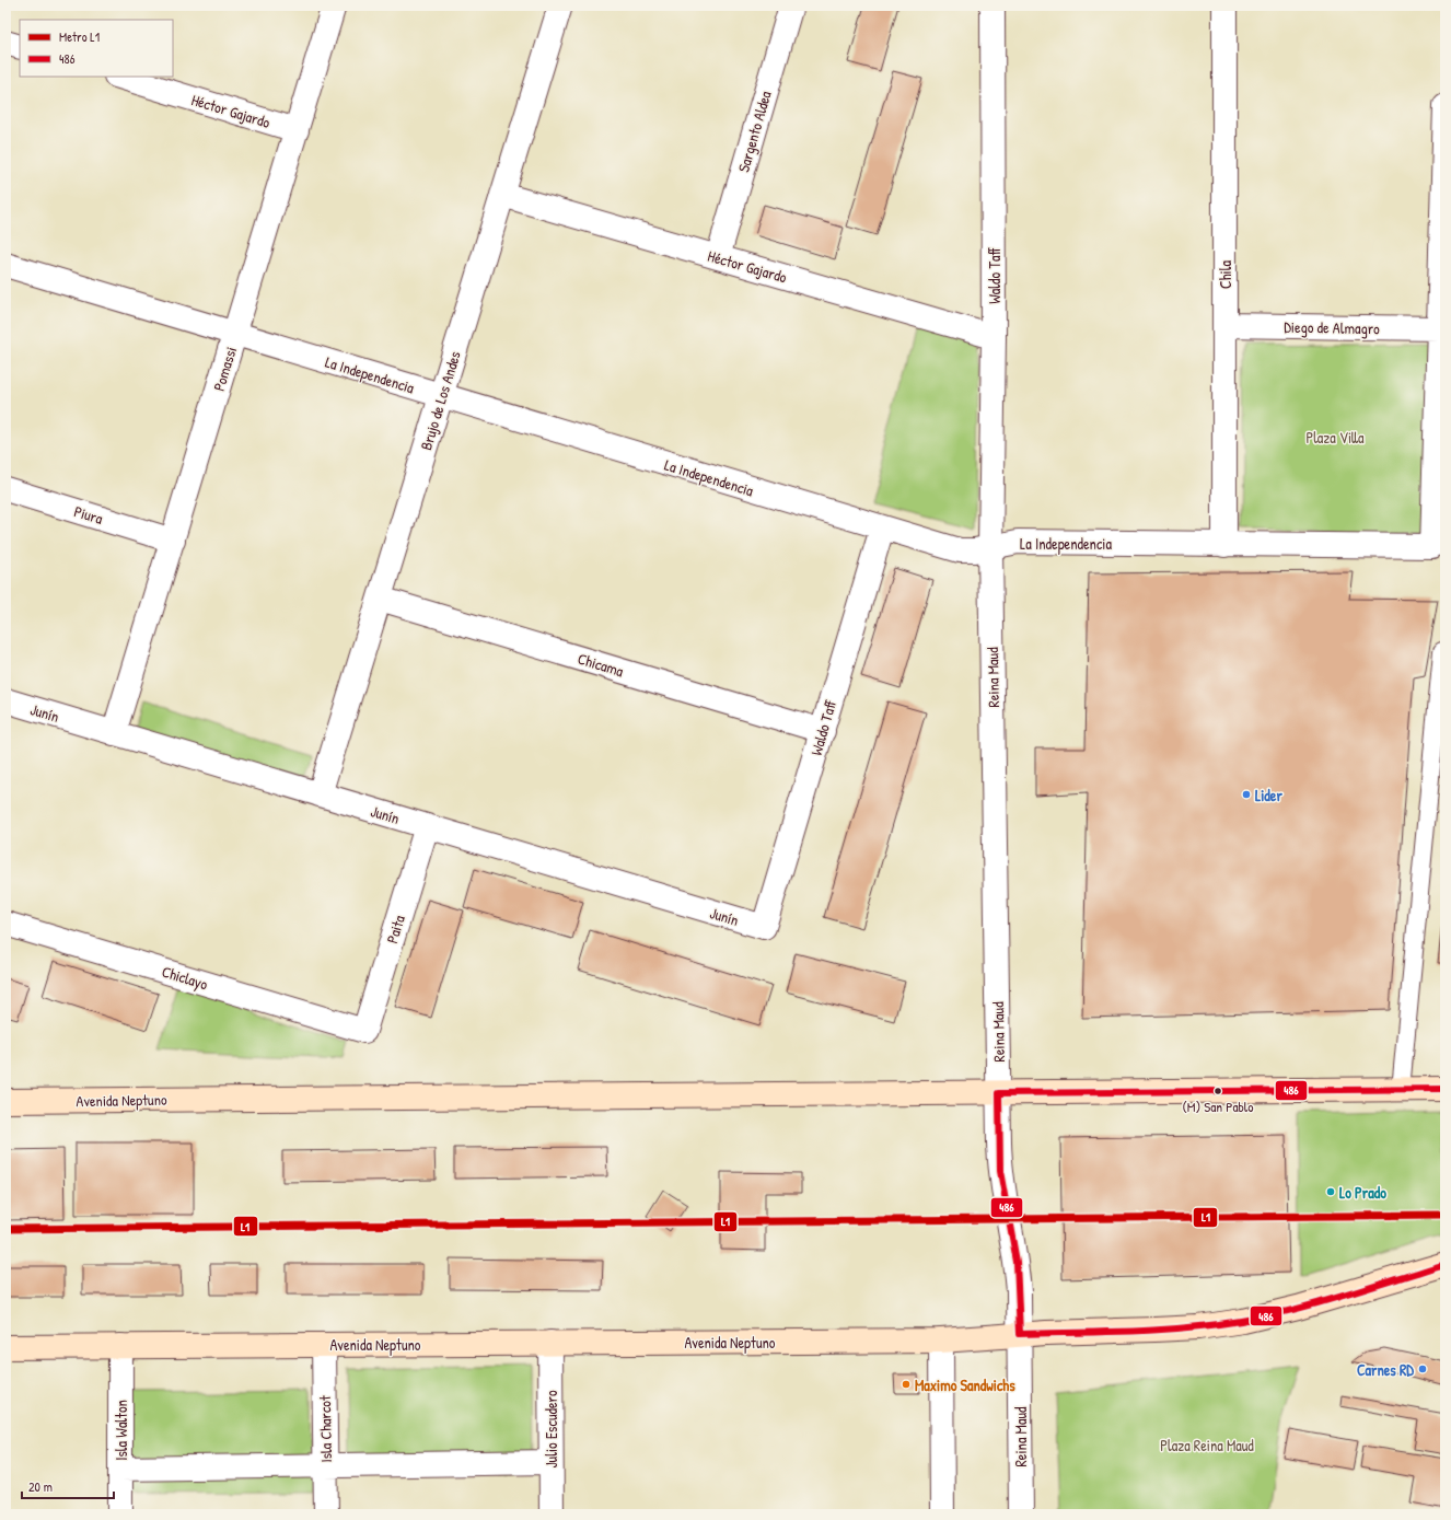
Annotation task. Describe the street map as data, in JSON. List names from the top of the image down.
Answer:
{
  "streets": {
    "main road": ["Avenida Neptuno"],
    "street": [
      "Héctor Gajardo",
      "Sargento Aldea",
      "Chila",
      "Waldo Taff",
      "Diego de Almagro",
      "Pomassi",
      "La Independencia",
      "Brujo de Los Andes",
      "Piura",
      "Chicama",
      "Reina Maud",
      "Junín",
      "Paita",
      "Chiclayo",
      "Isla Charcot",
      "Julio Escudero",
      "Isla Walton"
    ]
  },
  "crossings": [
    ["Héctor Gajardo", "Sargento Aldea"],
    ["Héctor Gajardo", "Waldo Taff"],
    ["Héctor Gajardo", "Pomassi"],
    ["Héctor Gajardo", "Brujo de Los Andes"],
    ["Chila", "Diego de Almagro"],
    ["Chila", "La Independencia"],
    ["Waldo Taff", "La Independencia"],
    ["Waldo Taff", "Chicama"],
    ["Waldo Taff", "Reina Maud"],
    ["Waldo Taff", "Junín"],
    ["Diego de Almagro", "La Independencia"],
    ["Pomassi", "La Independencia"],
    ["Pomassi", "Piura"],
    ["Pomassi", "Junín"],
    ["La Independencia", "Brujo de Los Andes"],
    ["La Independencia", "Reina Maud"],
    ["Brujo de Los Andes", "Chicama"],
    ["Brujo de Los Andes", "Junín"],
    ["Reina Maud", "Avenida Neptuno"],
    ["Junín", "Paita"],
    ["Paita", "Chiclayo"],
    ["Avenida Neptuno", "Isla Charcot"],
    ["Avenida Neptuno", "Julio Escudero"],
    ["Avenida Neptuno", "Isla Walton"]
  ],
  "parks": ["Plaza Villa", "Plaza Reina Maud"],
  "places": [
    "Lider",
    "(M) San Pablo",
    "Lo Prado",
    "Carnes RD",
    "Maximo Sandwichs"
  ],
  "lines": ["transit line 486", "metro line L1"],
  "legend": ["Metro L1", "486"],
  "scale_bar": "20 m"
}
